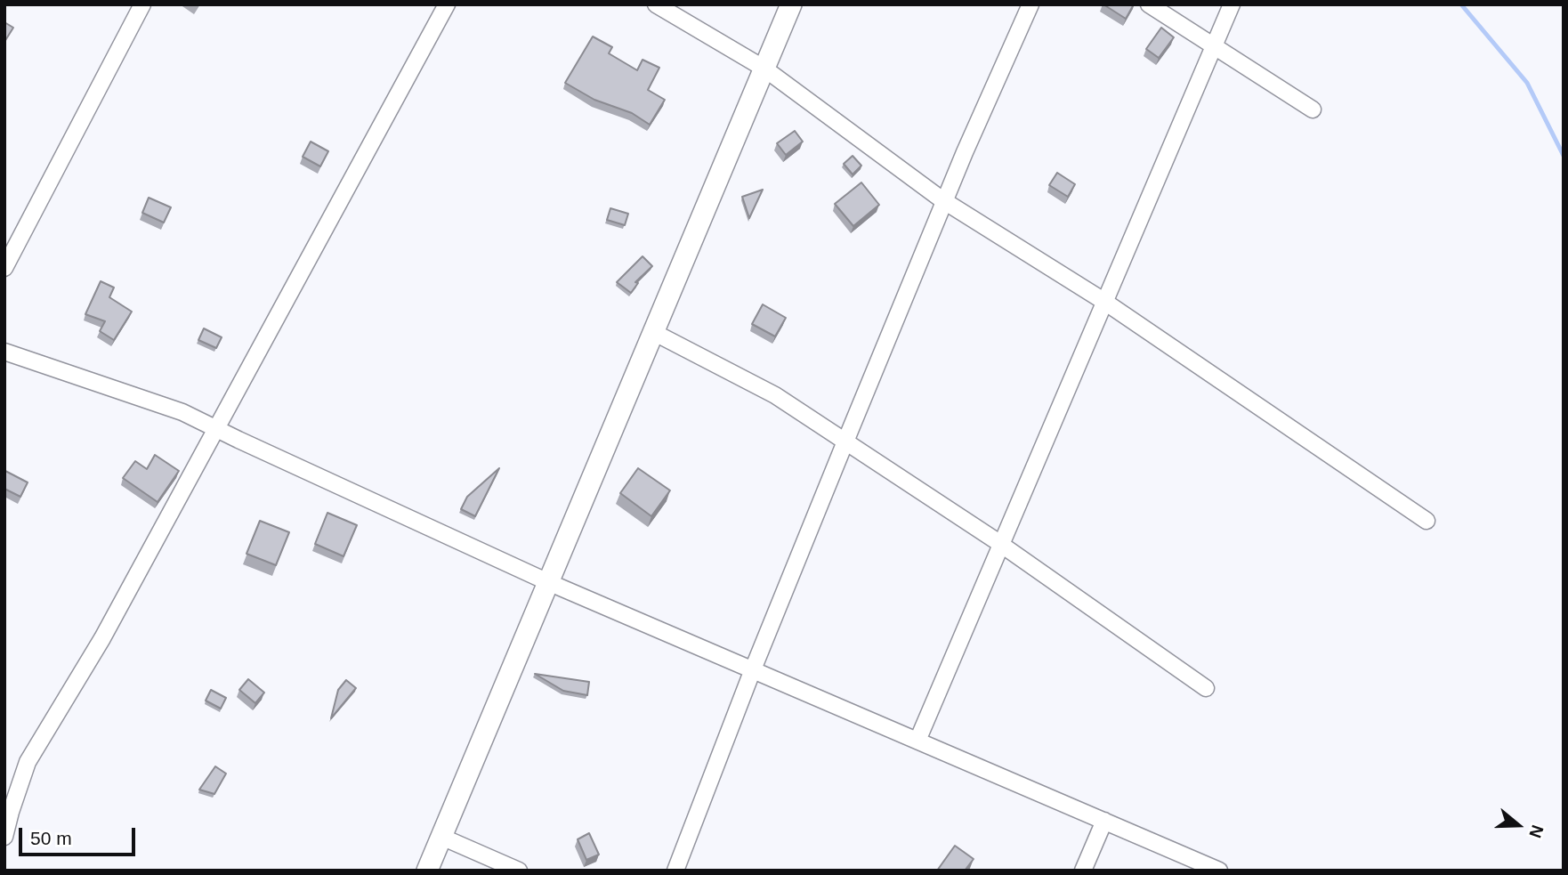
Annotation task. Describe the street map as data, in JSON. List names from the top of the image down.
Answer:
{
  "scale_bar": "50 m",
  "north": "right"
}
